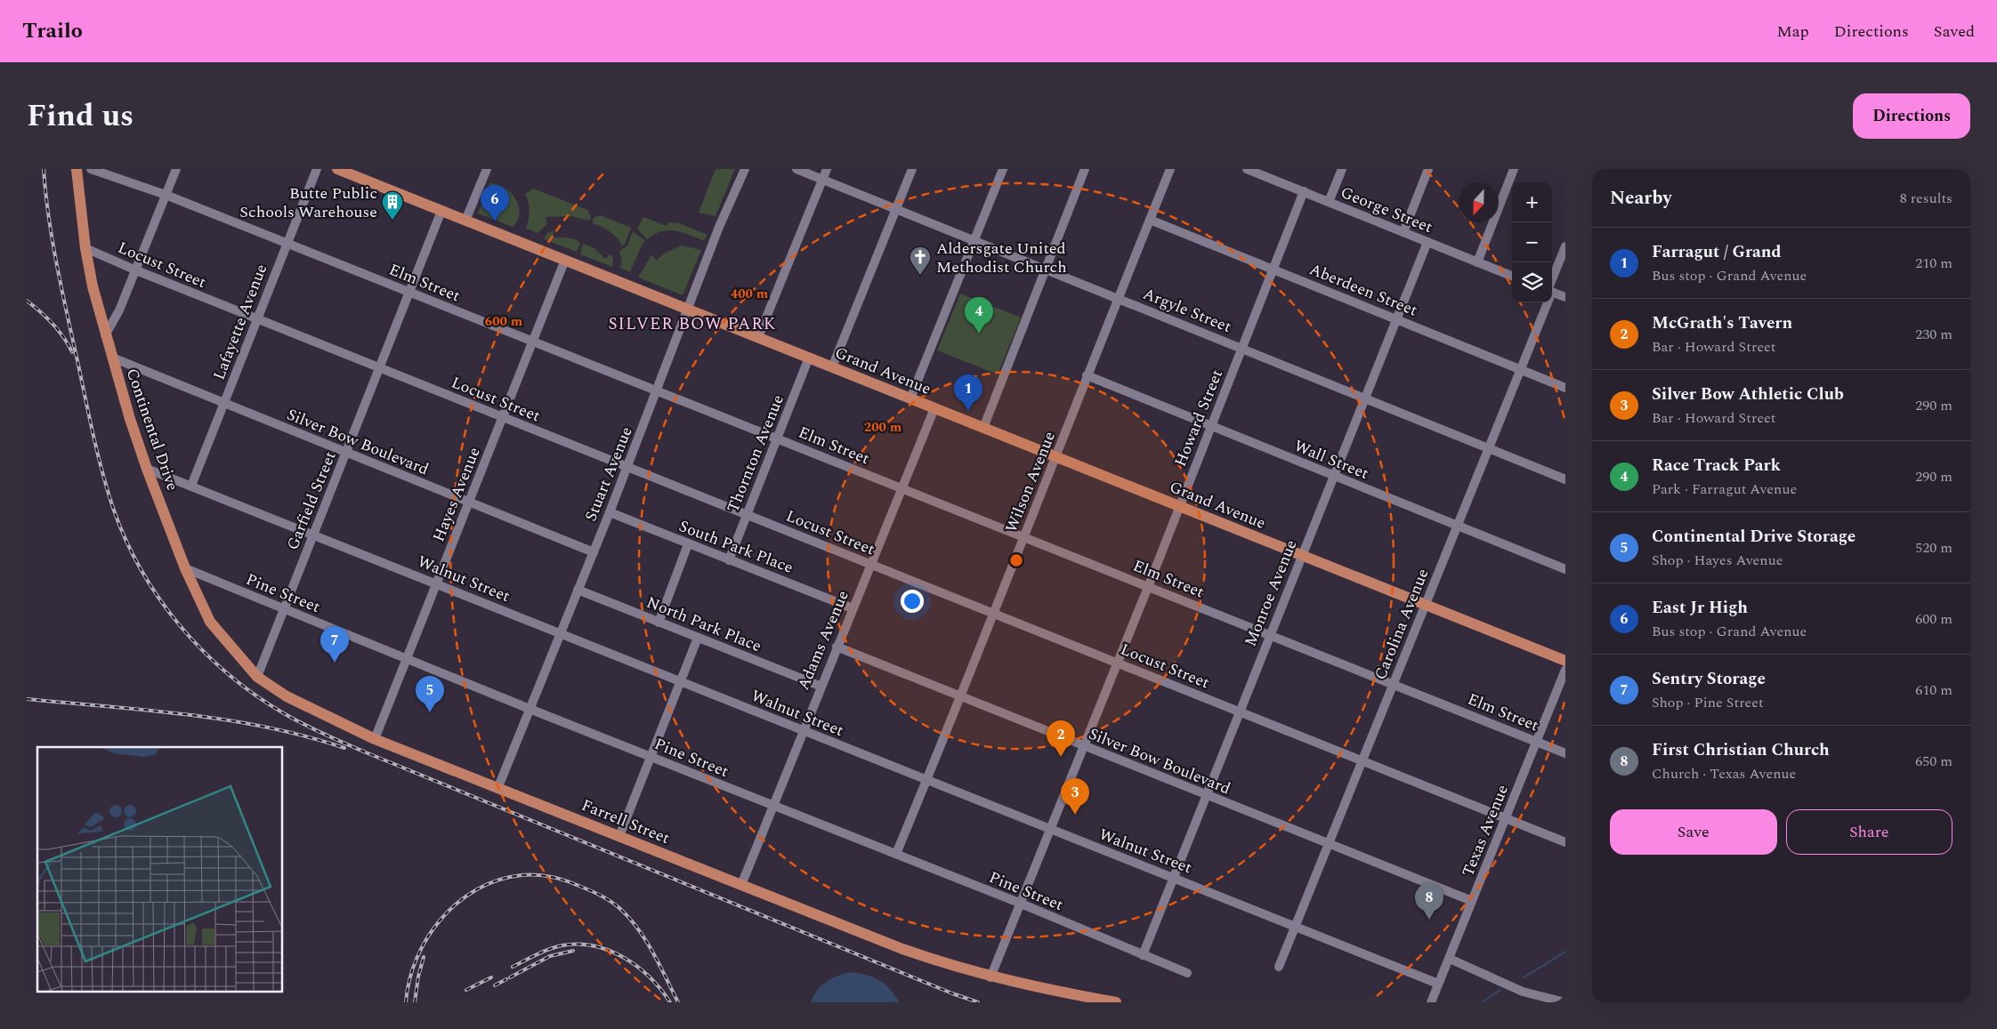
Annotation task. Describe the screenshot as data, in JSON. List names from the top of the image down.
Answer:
{
  "streets": {
    "main road": ["Grand Avenue", "Continental Drive", "Farrell Street"],
    "street": [
      "George Street",
      "Locust Street",
      "Elm Street",
      "Aberdeen Street",
      "Argyle Street",
      "Lafayette Avenue",
      "Howard Street",
      "Silver Bow Boulevard",
      "Thornton Avenue",
      "Wall Street",
      "Stuart Avenue",
      "Wilson Avenue",
      "Hayes Avenue",
      "Garfield Street",
      "South Park Place",
      "Walnut Street",
      "Pine Street",
      "Monroe Avenue",
      "North Park Place",
      "Carolina Avenue",
      "Adams Avenue",
      "Texas Avenue"
    ]
  },
  "crossings": [
    ["George Street", "Howard Street"],
    ["George Street", "Monroe Avenue"],
    ["Locust Street", "Lafayette Avenue"],
    ["Locust Street", "Howard Street"],
    ["Locust Street", "Continental Drive"],
    ["Locust Street", "Thornton Avenue"],
    ["Locust Street", "Stuart Avenue"],
    ["Locust Street", "Wilson Avenue"],
    ["Locust Street", "Hayes Avenue"],
    ["Locust Street", "Garfield Street"],
    ["Locust Street", "Monroe Avenue"],
    ["Locust Street", "Carolina Avenue"],
    ["Locust Street", "Adams Avenue"],
    ["Locust Street", "Texas Avenue"],
    ["Elm Street", "Lafayette Avenue"],
    ["Elm Street", "Howard Street"],
    ["Elm Street", "Thornton Avenue"],
    ["Elm Street", "Stuart Avenue"],
    ["Elm Street", "Wilson Avenue"],
    ["Elm Street", "Hayes Avenue"],
    ["Elm Street", "Garfield Street"],
    ["Elm Street", "Monroe Avenue"],
    ["Elm Street", "Carolina Avenue"],
    ["Elm Street", "Adams Avenue"],
    ["Elm Street", "Texas Avenue"],
    ["Aberdeen Street", "Howard Street"],
    ["Aberdeen Street", "Wilson Avenue"],
    ["Aberdeen Street", "Monroe Avenue"],
    ["Aberdeen Street", "Carolina Avenue"],
    ["Argyle Street", "Howard Street"],
    ["Argyle Street", "Wilson Avenue"],
    ["Argyle Street", "Monroe Avenue"],
    ["Argyle Street", "Carolina Avenue"],
    ["Lafayette Avenue", "Silver Bow Boulevard"],
    ["Lafayette Avenue", "Walnut Street"],
    ["Grand Avenue", "Howard Street"],
    ["Grand Avenue", "Thornton Avenue"],
    ["Grand Avenue", "Stuart Avenue"],
    ["Grand Avenue", "Wilson Avenue"],
    ["Grand Avenue", "Hayes Avenue"],
    ["Grand Avenue", "Garfield Street"],
    ["Grand Avenue", "Monroe Avenue"],
    ["Grand Avenue", "Carolina Avenue"],
    ["Grand Avenue", "Adams Avenue"],
    ["Howard Street", "Silver Bow Boulevard"],
    ["Howard Street", "Wall Street"],
    ["Howard Street", "Walnut Street"],
    ["Howard Street", "Pine Street"],
    ["Howard Street", "Farrell Street"],
    ["Continental Drive", "Silver Bow Boulevard"],
    ["Continental Drive", "Garfield Street"],
    ["Continental Drive", "Walnut Street"],
    ["Continental Drive", "Pine Street"],
    ["Continental Drive", "Farrell Street"],
    ["Silver Bow Boulevard", "Stuart Avenue"],
    ["Silver Bow Boulevard", "Wilson Avenue"],
    ["Silver Bow Boulevard", "Hayes Avenue"],
    ["Silver Bow Boulevard", "Garfield Street"],
    ["Silver Bow Boulevard", "Monroe Avenue"],
    ["Silver Bow Boulevard", "Carolina Avenue"],
    ["Silver Bow Boulevard", "Adams Avenue"],
    ["Silver Bow Boulevard", "Texas Avenue"],
    ["Thornton Avenue", "South Park Place"],
    ["Wall Street", "Wilson Avenue"],
    ["Wall Street", "Monroe Avenue"],
    ["Wall Street", "Carolina Avenue"],
    ["Stuart Avenue", "South Park Place"],
    ["Stuart Avenue", "Walnut Street"],
    ["Stuart Avenue", "Pine Street"],
    ["Stuart Avenue", "North Park Place"],
    ["Stuart Avenue", "Farrell Street"],
    ["Wilson Avenue", "Walnut Street"],
    ["Wilson Avenue", "Pine Street"],
    ["Hayes Avenue", "Walnut Street"],
    ["Hayes Avenue", "Pine Street"],
    ["Hayes Avenue", "Farrell Street"],
    ["Garfield Street", "Walnut Street"],
    ["Garfield Street", "Pine Street"],
    ["Garfield Street", "Farrell Street"],
    ["South Park Place", "Adams Avenue"],
    ["Walnut Street", "Monroe Avenue"],
    ["Walnut Street", "Carolina Avenue"],
    ["Walnut Street", "Adams Avenue"],
    ["Walnut Street", "Texas Avenue"],
    ["Pine Street", "Monroe Avenue"],
    ["Pine Street", "Adams Avenue"],
    ["North Park Place", "Adams Avenue"],
    ["Adams Avenue", "Farrell Street"]
  ],
  "districts": ["SILVER BOW PARK"],
  "places": {
    "building": ["Butte Public Schools Warehouse"],
    "church": ["Aldersgate United Methodist Church"]
  },
  "north": "bottom",
  "page": {
    "header": "Trailo",
    "nav": ["Map", "Directions", "Saved"],
    "title": "Find us",
    "buttons": [
      "Directions",
      ["Save", "Share"]
    ],
    "heading": ["Nearby", "8 results"],
    "map_buttons": ["+", "−"],
    "pins": [
      "6",
      "4",
      "1",
      "7",
      "5",
      "2",
      "3",
      "8"
    ],
    "list": [
      {
        "mark": "1",
        "name": "Farragut / Grand",
        "note": "Bus stop · Grand Avenue",
        "value": "210 m"
      },
      {
        "mark": "2",
        "name": "McGrath's Tavern",
        "note": "Bar · Howard Street",
        "value": "230 m"
      },
      {
        "mark": "3",
        "name": "Silver Bow Athletic Club",
        "note": "Bar · Howard Street",
        "value": "290 m"
      },
      {
        "mark": "4",
        "name": "Race Track Park",
        "note": "Park · Farragut Avenue",
        "value": "290 m"
      },
      {
        "mark": "5",
        "name": "Continental Drive Storage",
        "note": "Shop · Hayes Avenue",
        "value": "520 m"
      },
      {
        "mark": "6",
        "name": "East Jr High",
        "note": "Bus stop · Grand Avenue",
        "value": "600 m"
      },
      {
        "mark": "7",
        "name": "Sentry Storage",
        "note": "Shop · Pine Street",
        "value": "610 m"
      },
      {
        "mark": "8",
        "name": "First Christian Church",
        "note": "Church · Texas Avenue",
        "value": "650 m"
      }
    ]
  },
  "rings": ["400 m", "600 m", "200 m"]
}
